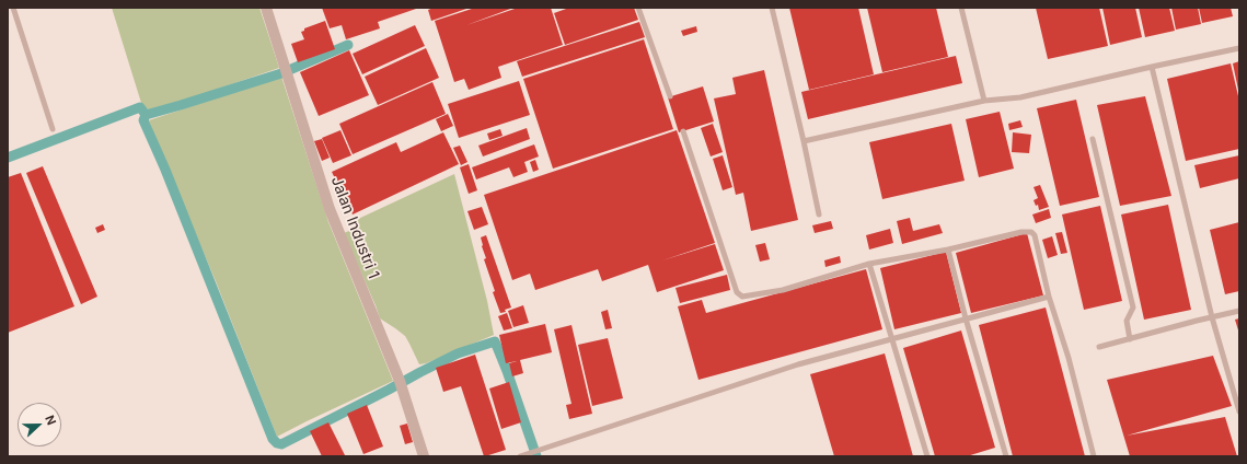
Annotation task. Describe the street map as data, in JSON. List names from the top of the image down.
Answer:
{
  "streets": {
    "street": ["Jalan Industri 1"]
  },
  "north": "right"
}
